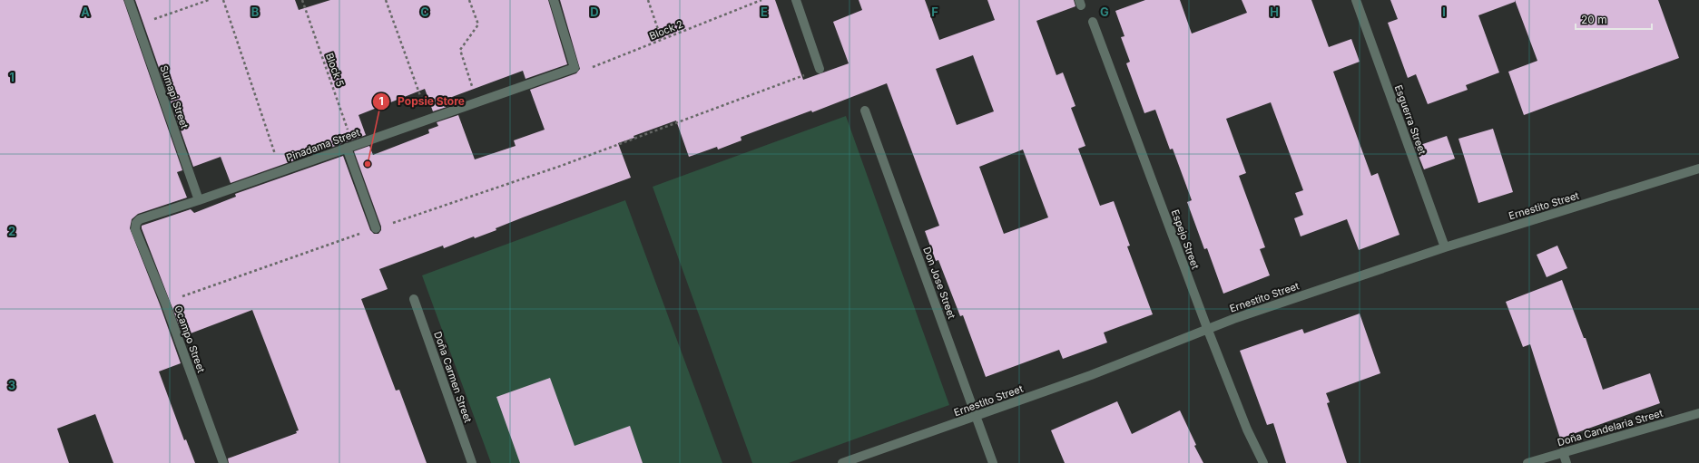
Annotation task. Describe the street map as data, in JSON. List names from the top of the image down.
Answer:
{
  "streets": {
    "street": [
      "Sumapi Street",
      "Esguerra Street",
      "Pinadama Street",
      "Ernestito Street",
      "Espejo Street",
      "Don Jose Street",
      "Ocampo Street",
      "Doña Carmen Street",
      "Doña Candelaria Street"
    ],
    "path": ["Block 2", "Block 5"]
  },
  "crossings": [
    ["Block 2", "Pinadama Street"],
    ["Block 5", "Pinadama Street"],
    ["Sumapi Street", "Pinadama Street"],
    ["Esguerra Street", "Ernestito Street"],
    ["Pinadama Street", "Ocampo Street"],
    ["Ernestito Street", "Espejo Street"],
    ["Ernestito Street", "Don Jose Street"]
  ],
  "places": ["Popsie Store"],
  "scale_bar": "20 m",
  "grid": {
    "columns": [
      "A",
      "B",
      "C",
      "D",
      "E",
      "F",
      "G",
      "H",
      "I"
    ],
    "rows": ["1", "2", "3"]
  }
}
